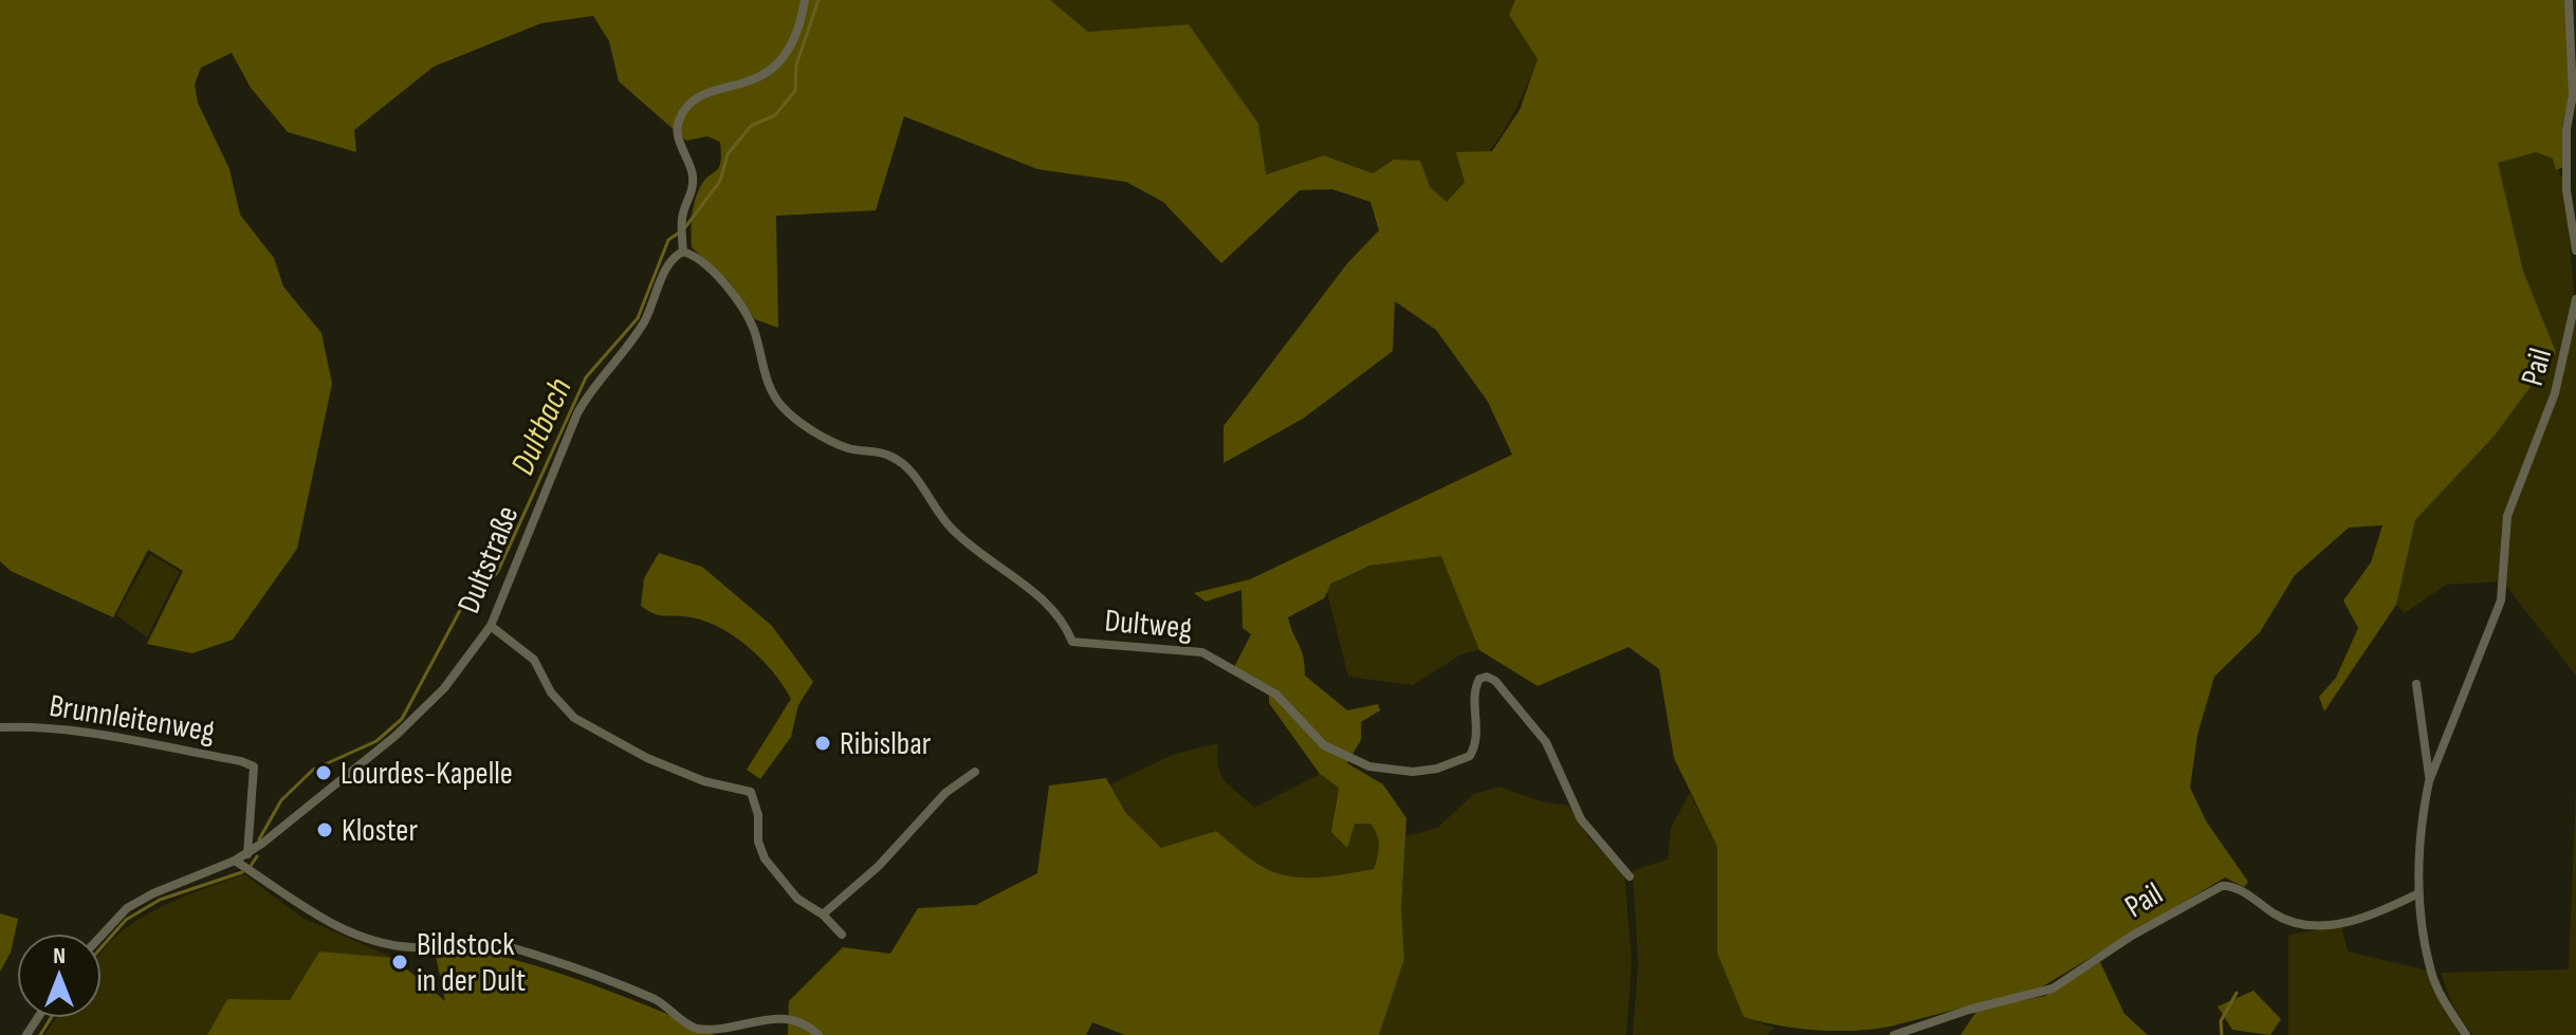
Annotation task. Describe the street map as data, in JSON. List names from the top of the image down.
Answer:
{
  "streets": {
    "street": [
      "Pail",
      "Dultstraße",
      "Dultweg",
      "Brunnleitenweg"
    ]
  },
  "crossings": [
    ["Dultstraße", "Dultweg"],
    ["Dultstraße", "Brunnleitenweg"]
  ],
  "water": ["Dultbach"],
  "places": [
    "Ribislbar",
    "Lourdes-Kapelle",
    "Kloster",
    "Bildstock in der Dult"
  ],
  "north": "top"
}
